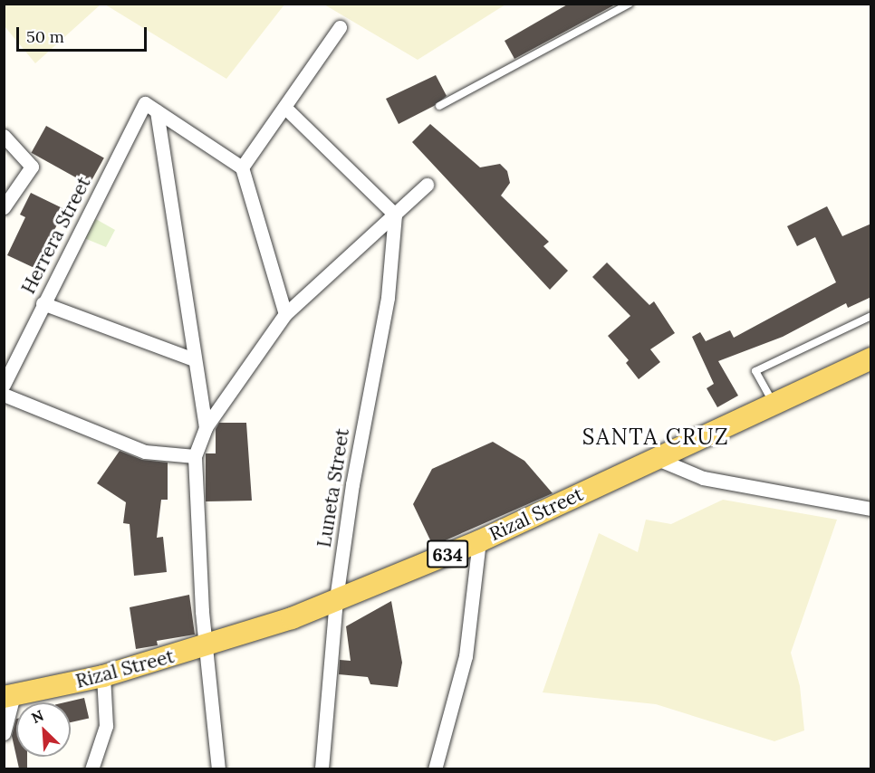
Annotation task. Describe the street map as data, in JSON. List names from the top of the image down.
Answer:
{
  "streets": {
    "main road": ["Rizal Street", "634"],
    "street": ["Herrera Street", "Luneta Street"]
  },
  "crossings": [
    ["Luneta Street", "Rizal Street"]
  ],
  "districts": ["SANTA CRUZ"],
  "scale_bar": "50 m",
  "north": "top left"
}
